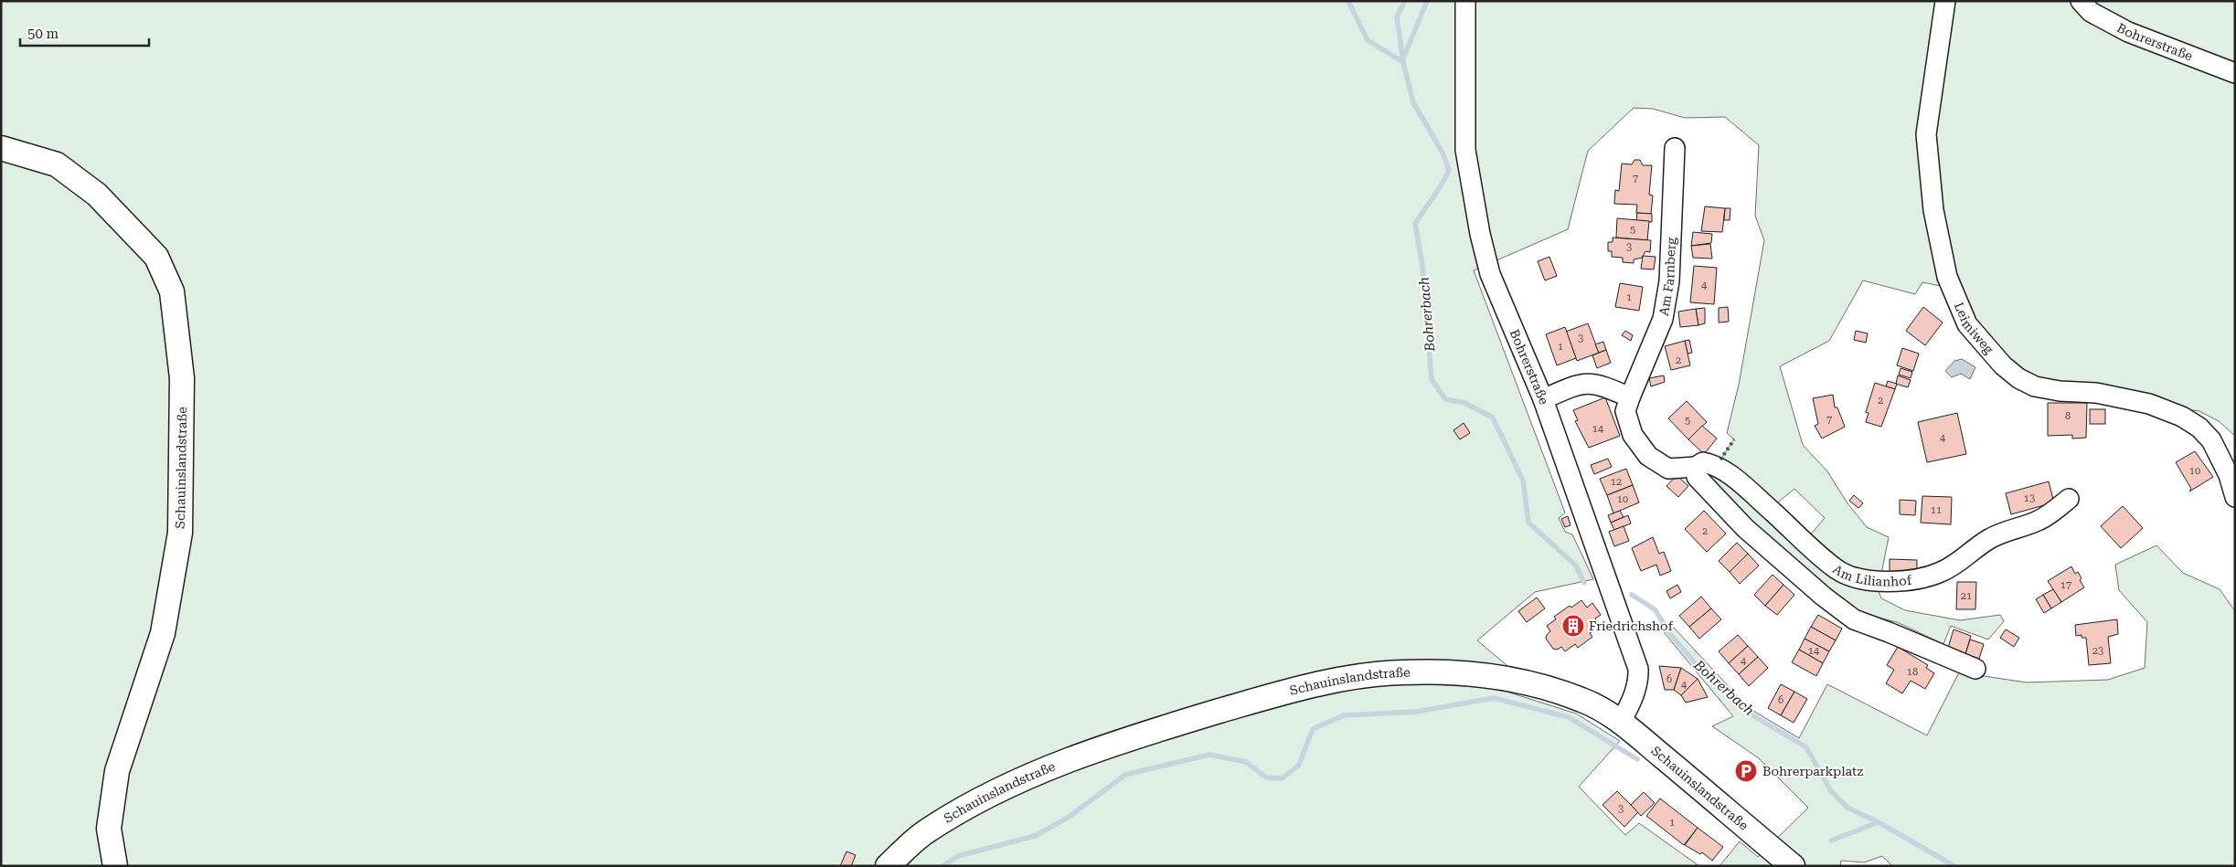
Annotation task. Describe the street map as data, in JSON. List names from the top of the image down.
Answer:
{
  "streets": {
    "main road": ["Schauinslandstraße"],
    "street": [
      "Bohrerstraße",
      "Am Farnberg",
      "Leimiweg",
      "Am Lilianhof"
    ]
  },
  "crossings": [
    ["Bohrerstraße", "Schauinslandstraße"],
    ["Am Farnberg", "Am Lilianhof"]
  ],
  "water": ["Bohrerbach"],
  "places": {
    "building": ["Friedrichshof"],
    "parking": ["Bohrerparkplatz"]
  },
  "house_numbers": [
    "7",
    "5",
    "3",
    "4",
    "1",
    "3",
    "1",
    "2",
    "2",
    "8",
    "7",
    "5",
    "14",
    "4",
    "10",
    "12",
    "13",
    "10",
    "11",
    "2",
    "17",
    "21",
    "14",
    "23",
    "4",
    "18",
    "6",
    "4",
    "6",
    "3",
    "1"
  ],
  "scale_bar": "50 m"
}
